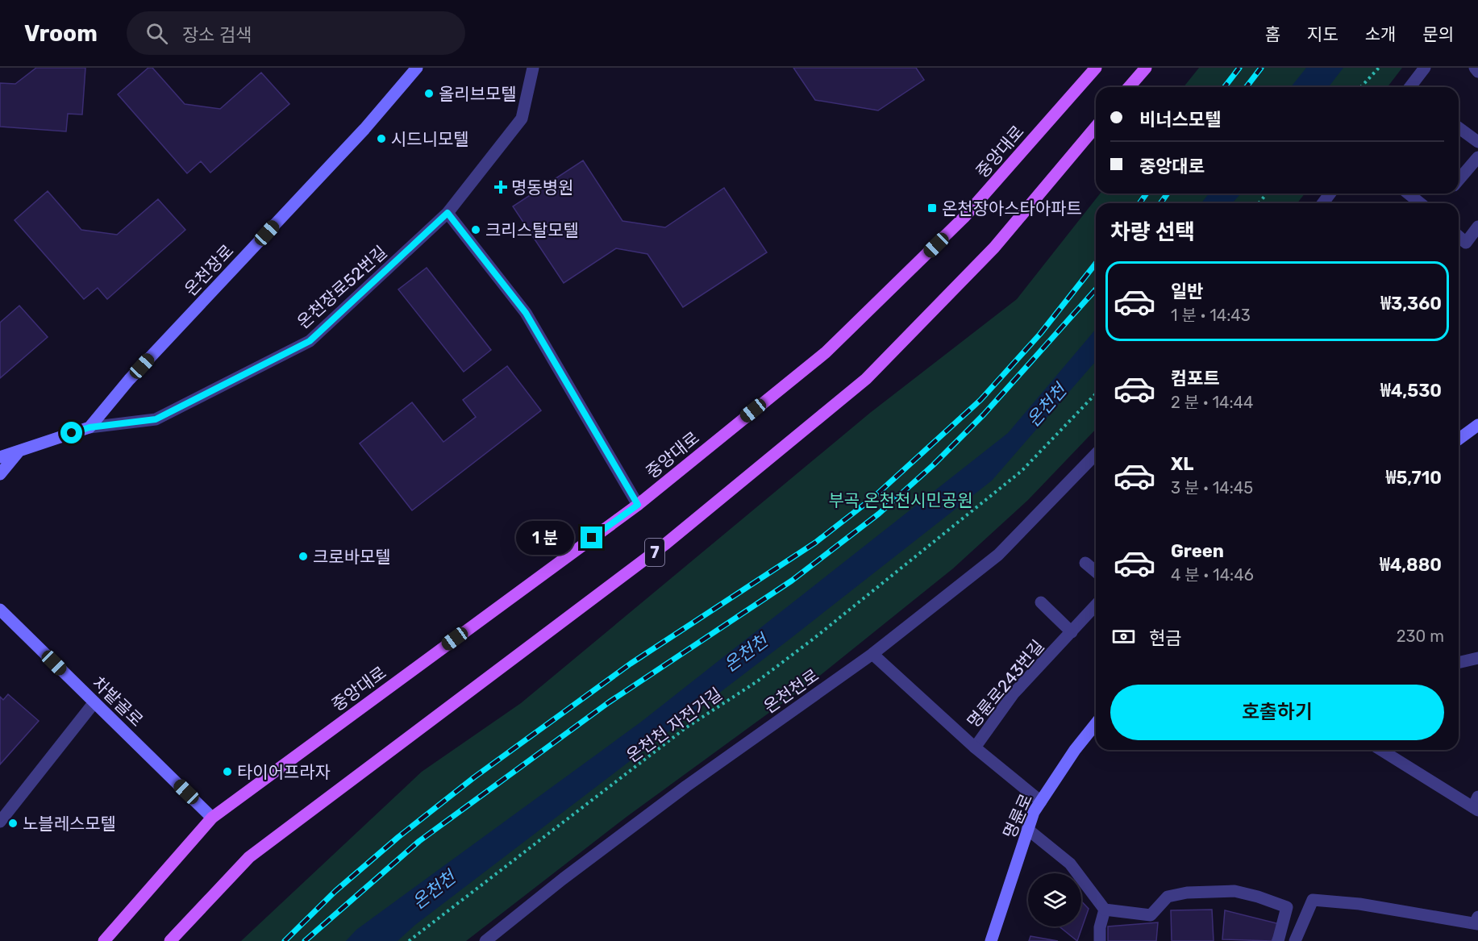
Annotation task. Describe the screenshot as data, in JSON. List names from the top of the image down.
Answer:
{
  "streets": {
    "main road": ["중앙대로", "7"],
    "street": [
      "온천장로",
      "온천장로52번길",
      "명륜로243번길",
      "온천천로",
      "차밭골로",
      "명륜로"
    ],
    "path": ["온천천 자전거길"]
  },
  "crossings": [
    ["중앙대로", "차밭골로"],
    ["온천장로", "온천장로52번길"],
    ["명륜로243번길", "명륜로"]
  ],
  "water": ["온천천"],
  "parks": ["부곡 온천천시민공원"],
  "places": {
    "other": [
      "올리브모텔",
      "시드니모텔",
      "크리스탈모텔",
      "크로바모텔",
      "타이어프라자",
      "노블레스모텔"
    ],
    "health": ["명동병원"],
    "transit": ["온천장아스타아파트"]
  },
  "page": {
    "header": "Vroom",
    "search": "장소 검색",
    "nav": [
      "홈",
      "지도",
      "소개",
      "문의"
    ],
    "banner": ["비너스모텔", "중앙대로"],
    "heading": "차량 선택",
    "list": [
      {
        "name": "일반",
        "note": "1 분 · 14:43",
        "value": "₩3,360"
      },
      {
        "name": "컴포트",
        "note": "2 분 · 14:44",
        "value": "₩4,530"
      },
      {
        "name": "XL",
        "note": "3 분 · 14:45",
        "value": "₩5,710"
      },
      {
        "name": "Green",
        "note": "4 분 · 14:46",
        "value": "₩4,880"
      }
    ],
    "bubble": "1 분",
    "pay": ["현금", "230 m"],
    "buttons": "호출하기"
  }
}
